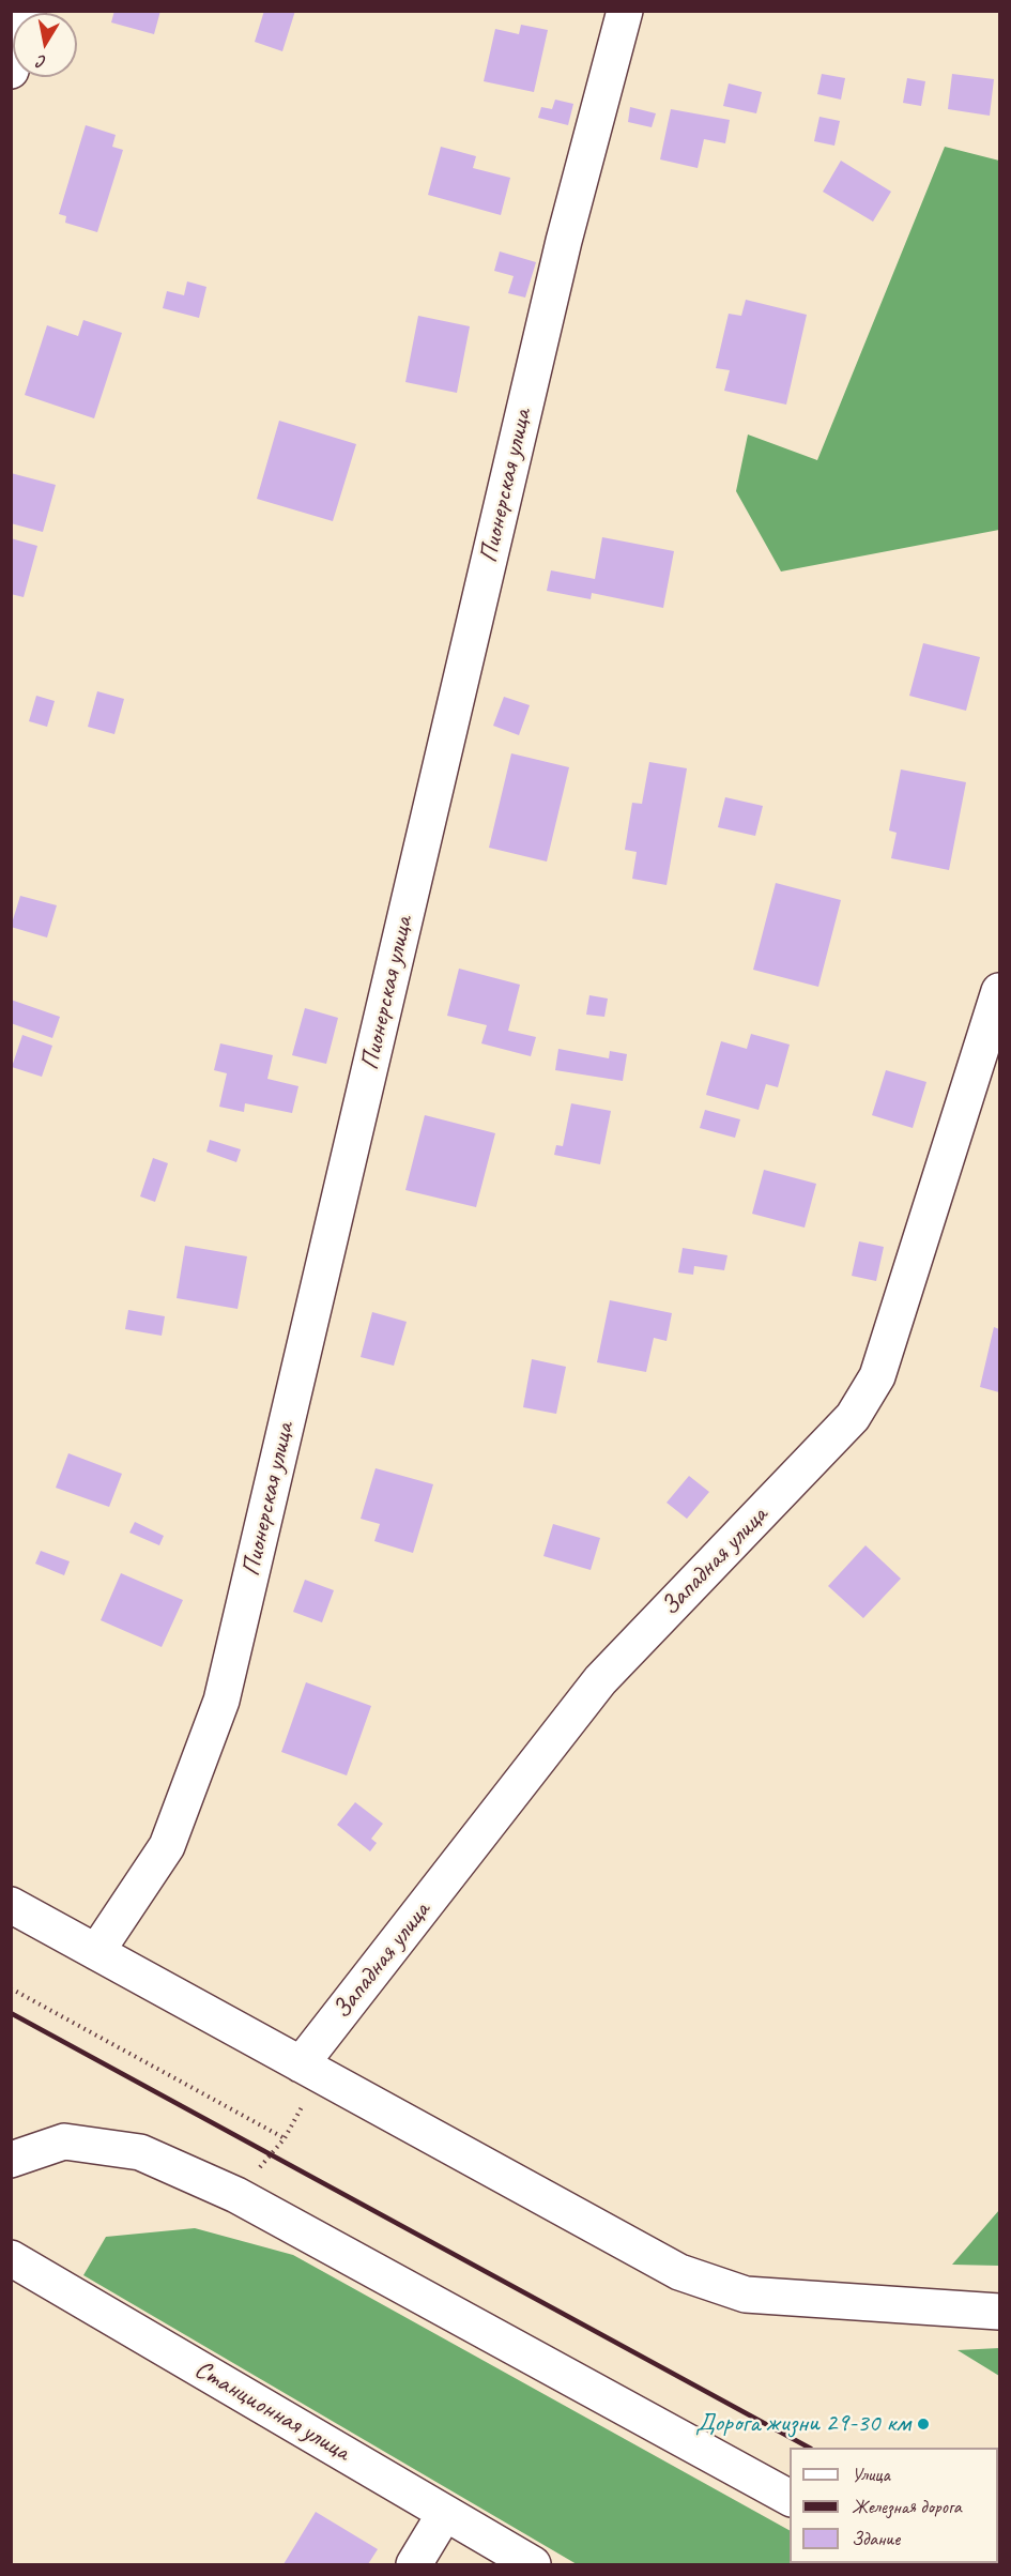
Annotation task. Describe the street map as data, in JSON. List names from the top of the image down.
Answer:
{
  "streets": {
    "street": ["Пионерская улица", "Западная улица", "Станционная улица"]
  },
  "places": ["Дорога жизни 29-30 км"],
  "legend": ["Улица", "Железная дорога", "Здание"],
  "north": "bottom"
}
